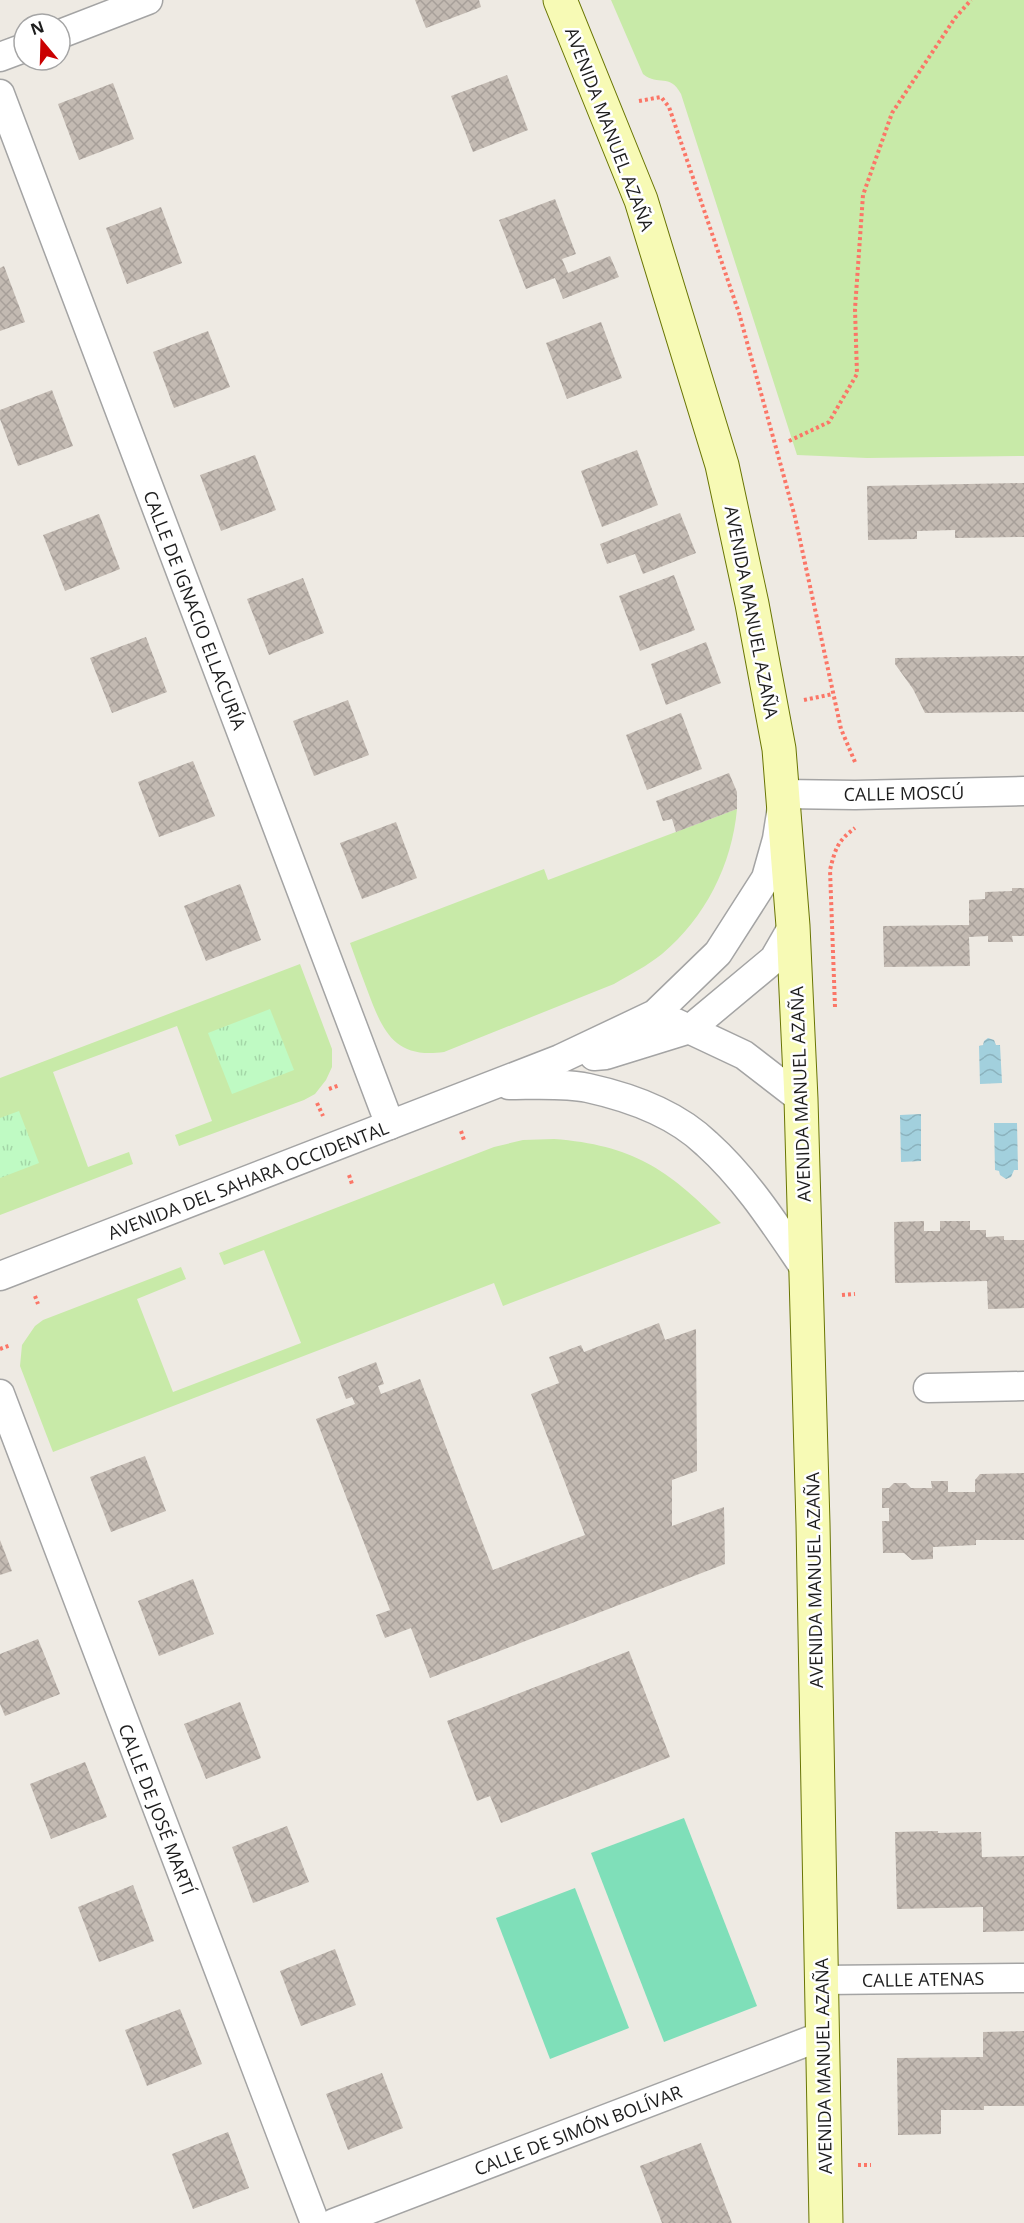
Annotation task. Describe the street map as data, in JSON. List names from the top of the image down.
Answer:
{
  "streets": {
    "street": [
      "AVENIDA MANUEL AZAÑA",
      "CALLE DE IGNACIO ELLACURÍA",
      "CALLE MOSCÚ",
      "AVENIDA DEL SAHARA OCCIDENTAL",
      "CALLE DE JOSÉ MARTÍ",
      "CALLE ATENAS",
      "CALLE DE SIMÓN BOLÍVAR"
    ]
  },
  "crossings": [
    ["AVENIDA MANUEL AZAÑA", "CALLE MOSCÚ"],
    ["AVENIDA MANUEL AZAÑA", "AVENIDA DEL SAHARA OCCIDENTAL"],
    ["AVENIDA MANUEL AZAÑA", "CALLE ATENAS"],
    ["AVENIDA MANUEL AZAÑA", "CALLE DE SIMÓN BOLÍVAR"],
    ["CALLE DE IGNACIO ELLACURÍA", "AVENIDA DEL SAHARA OCCIDENTAL"],
    ["CALLE MOSCÚ", "AVENIDA DEL SAHARA OCCIDENTAL"]
  ],
  "north": "top"
}
